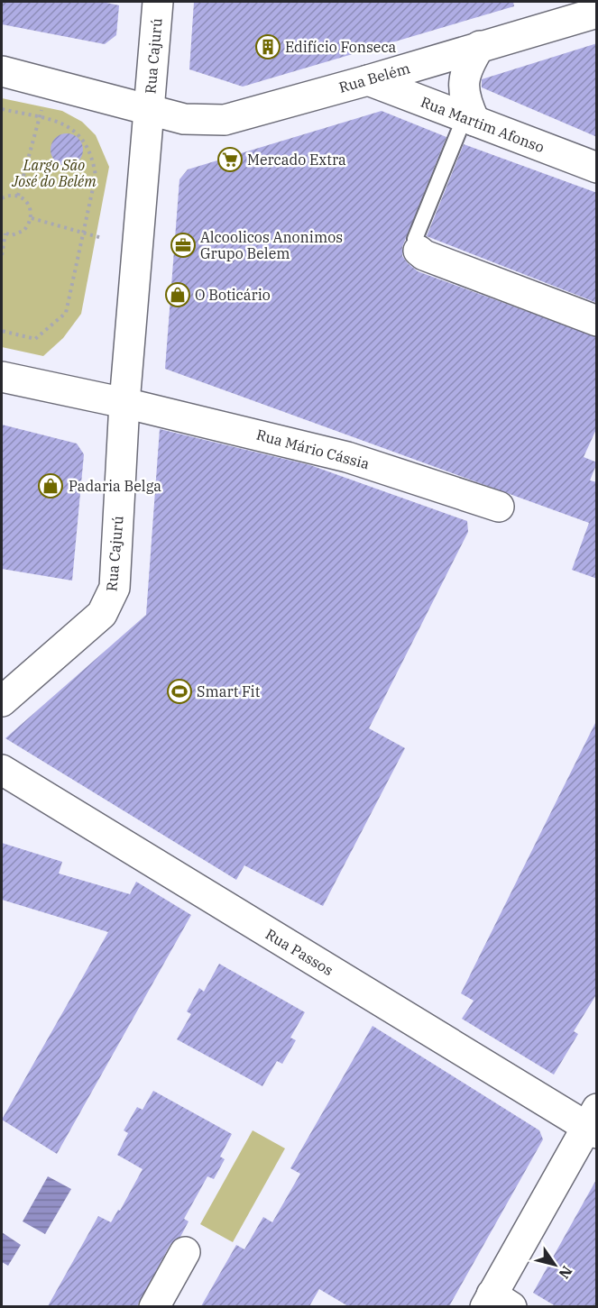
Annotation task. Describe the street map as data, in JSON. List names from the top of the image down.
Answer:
{
  "streets": {
    "street": [
      "Rua Cajurú",
      "Rua Belém",
      "Rua Martim Afonso",
      "Rua Mário Cássia",
      "Rua Passos"
    ]
  },
  "crossings": [
    ["Rua Cajurú", "Rua Belém"],
    ["Rua Cajurú", "Rua Mário Cássia"],
    ["Rua Belém", "Rua Martim Afonso"]
  ],
  "parks": ["Largo São José do Belém"],
  "places": {
    "building": ["Edifício Fonseca"],
    "supermarket": ["Mercado Extra"],
    "office": ["Alcoolicos Anonimos Grupo Belem"],
    "shop": ["O Boticário", "Padaria Belga"],
    "sports": ["Smart Fit"]
  },
  "north": "bottom right"
}
